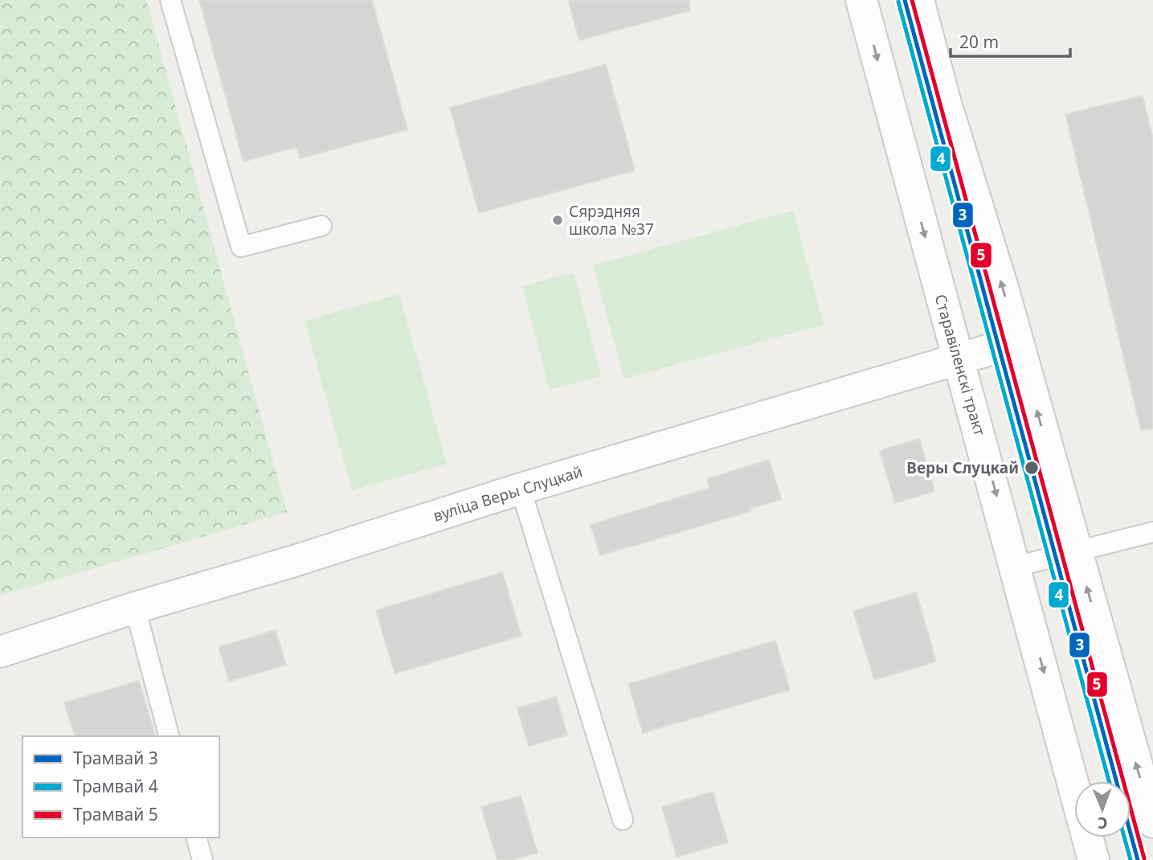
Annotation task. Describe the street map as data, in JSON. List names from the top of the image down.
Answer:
{
  "streets": {
    "street": ["Старавіленскі тракт", "вуліца Веры Слуцкай"]
  },
  "crossings": [
    ["Старавіленскі тракт", "вуліца Веры Слуцкай"]
  ],
  "places": ["Сярэдняя школа №37", "Веры Слуцкай"],
  "lines": ["tram line 3", "tram line 5", "tram line 4"],
  "legend": ["Трамвай 3", "Трамвай 4", "Трамвай 5"],
  "scale_bar": "20 m",
  "north": "bottom"
}
